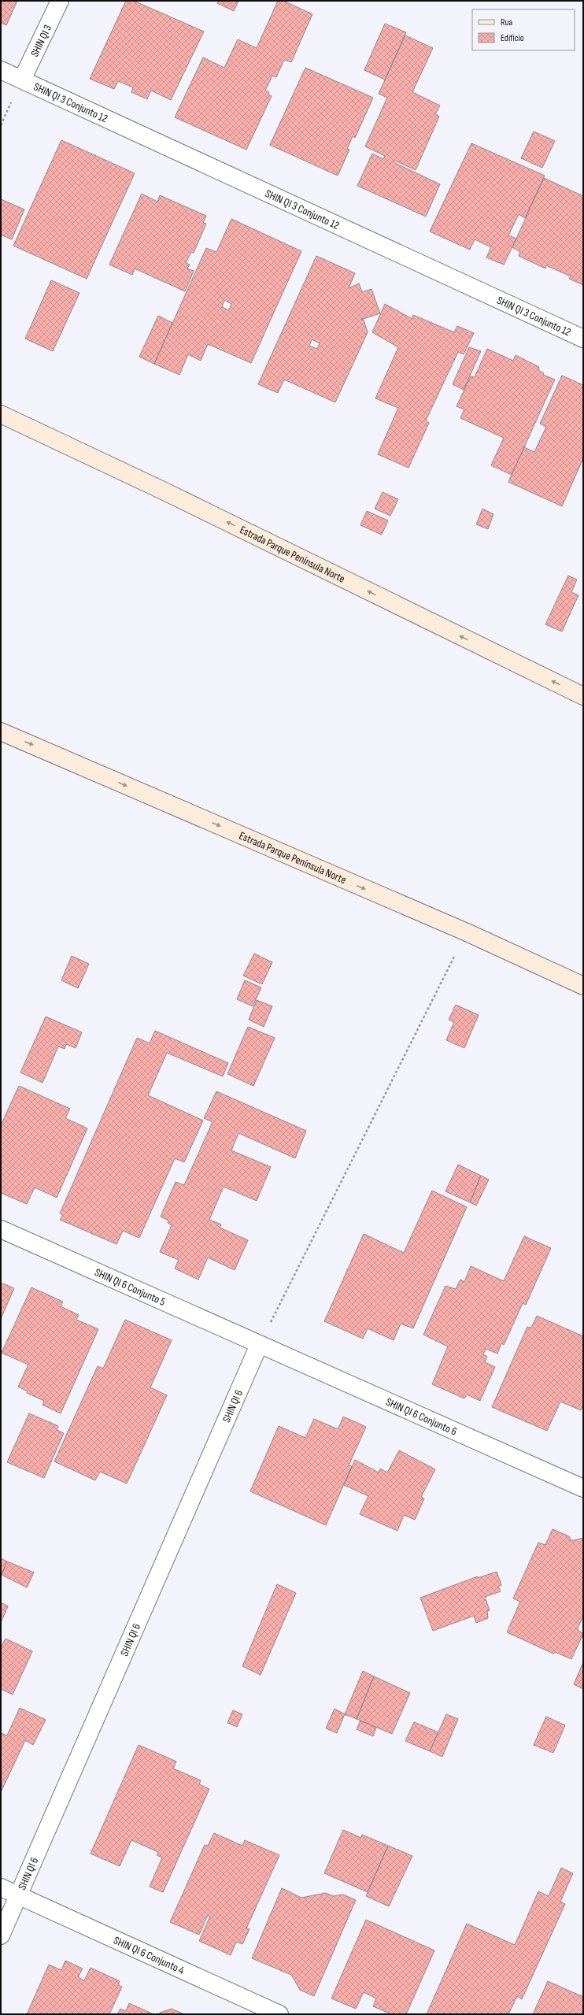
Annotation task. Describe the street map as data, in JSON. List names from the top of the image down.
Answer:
{
  "streets": {
    "main road": ["Estrada Parque Península Norte"],
    "street": [
      "SHIN QI 3",
      "SHIN QI 3 Conjunto 12",
      "SHIN QI 6 Conjunto 5",
      "SHIN QI 6",
      "SHIN QI 6 Conjunto 6",
      "SHIN QI 6 Conjunto 4"
    ]
  },
  "crossings": [
    ["SHIN QI 3", "SHIN QI 3 Conjunto 12"],
    ["SHIN QI 6 Conjunto 5", "SHIN QI 6"],
    ["SHIN QI 6 Conjunto 5", "SHIN QI 6 Conjunto 6"],
    ["SHIN QI 6", "SHIN QI 6 Conjunto 6"],
    ["SHIN QI 6", "SHIN QI 6 Conjunto 4"]
  ],
  "legend": ["Rua", "Edifício"]
}
